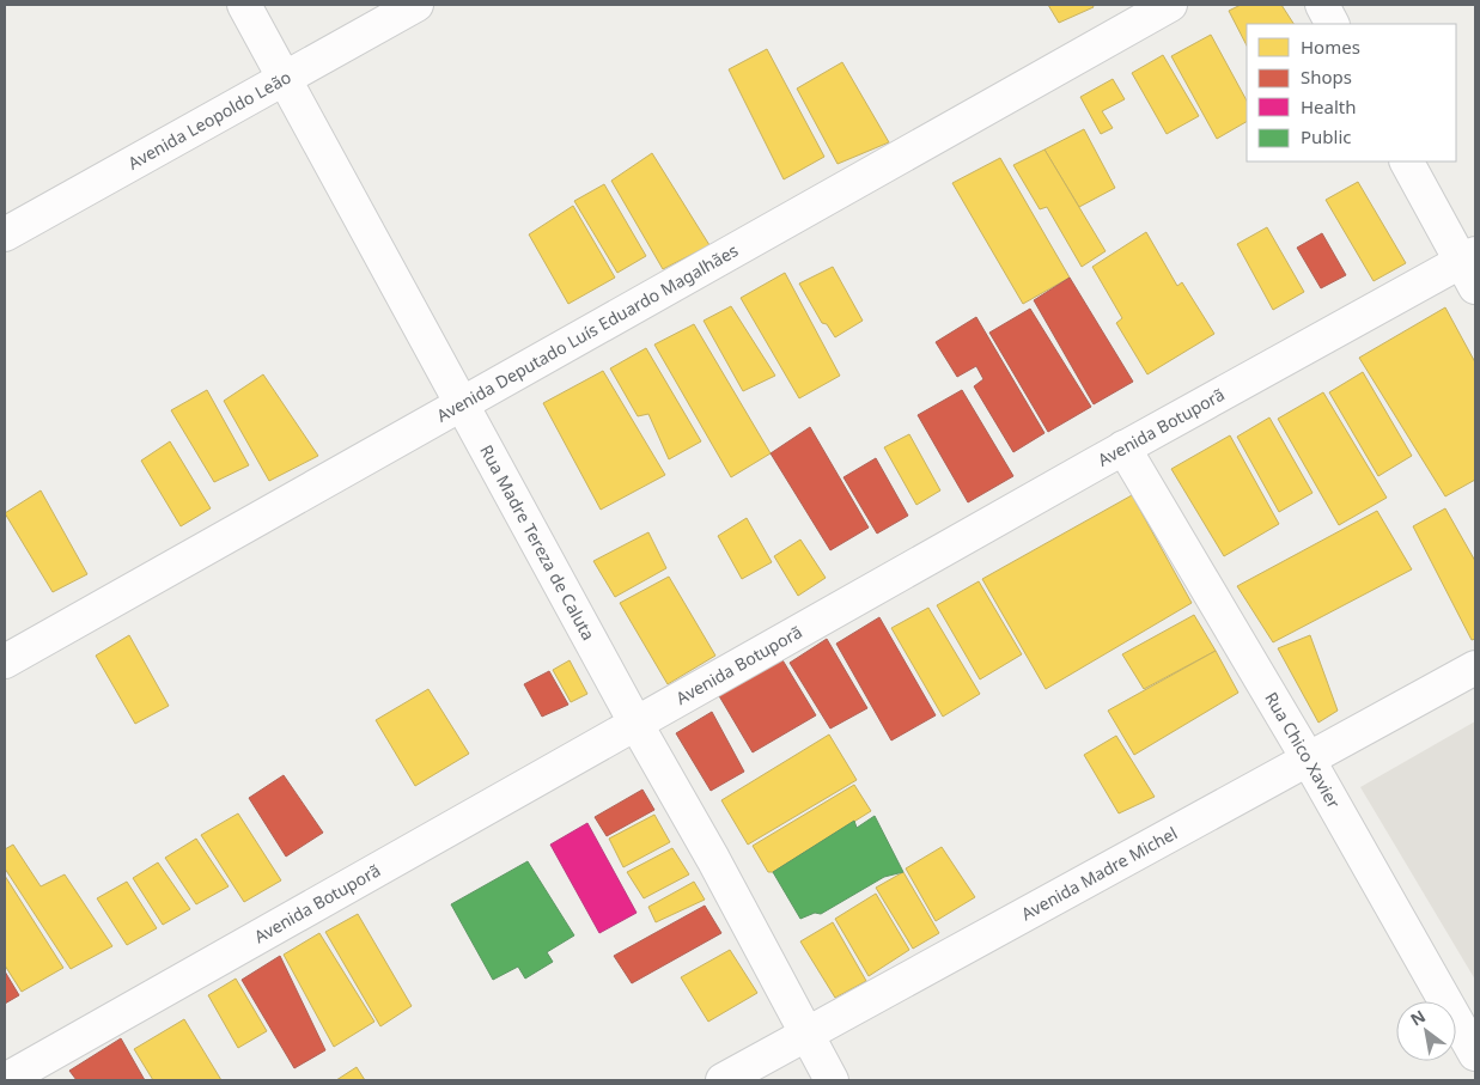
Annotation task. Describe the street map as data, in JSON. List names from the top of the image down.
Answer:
{
  "streets": {
    "street": [
      "Avenida Leopoldo Leão",
      "Avenida Deputado Luís Eduardo Magalhães",
      "Avenida Botuporã",
      "Rua Madre Tereza de Caluta",
      "Rua Chico Xavier",
      "Avenida Madre Michel"
    ]
  },
  "crossings": [
    ["Avenida Leopoldo Leão", "Rua Madre Tereza de Caluta"],
    ["Avenida Deputado Luís Eduardo Magalhães", "Rua Madre Tereza de Caluta"],
    ["Avenida Botuporã", "Rua Madre Tereza de Caluta"],
    ["Avenida Botuporã", "Rua Chico Xavier"],
    ["Rua Madre Tereza de Caluta", "Avenida Madre Michel"],
    ["Rua Chico Xavier", "Avenida Madre Michel"]
  ],
  "legend": [
    "Homes",
    "Shops",
    "Health",
    "Public"
  ],
  "north": "top left"
}
